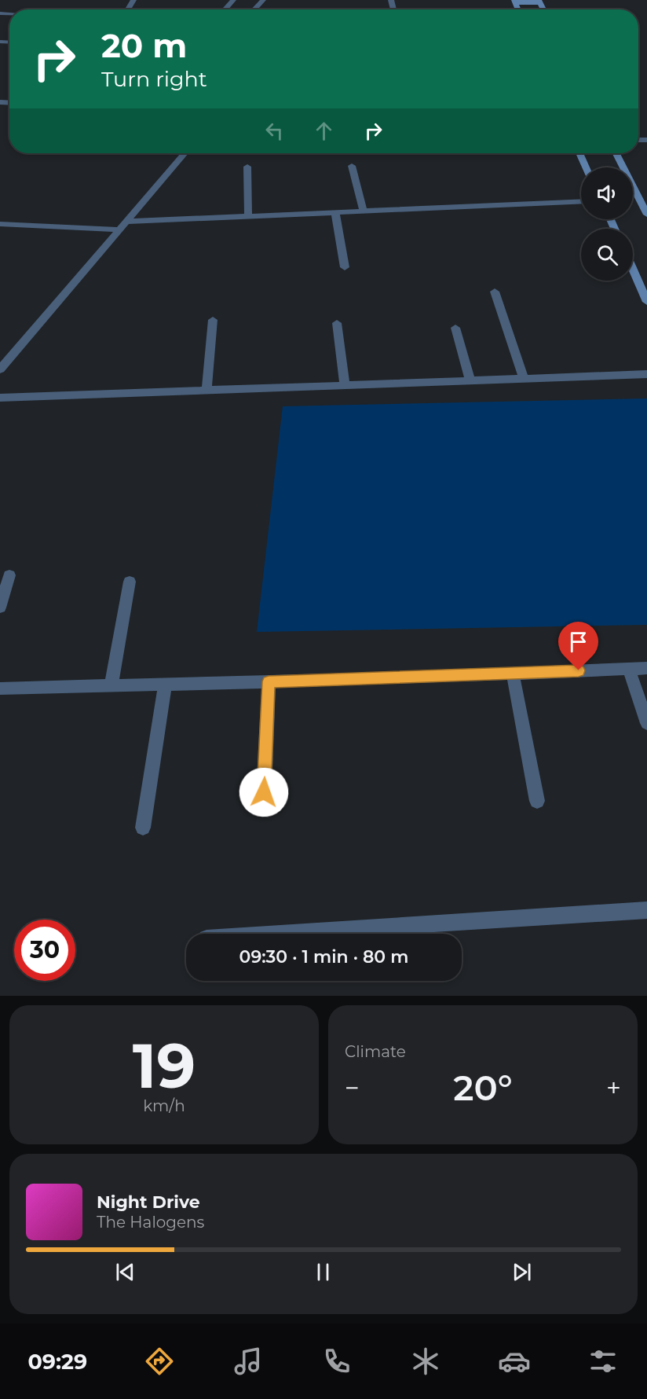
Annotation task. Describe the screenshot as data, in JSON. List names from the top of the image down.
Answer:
{
  "page": {
    "turn": ["20 m", "Turn right"],
    "limit": "30",
    "trip": "09:30 · 1 min · 80 m",
    "tile": [
      ["19", "km/h"],
      "Climate"
    ],
    "heat": ["−", "20°", "+"],
    "song": ["Night Drive", "The Halogens"],
    "tabs": "09:29"
  }
}
